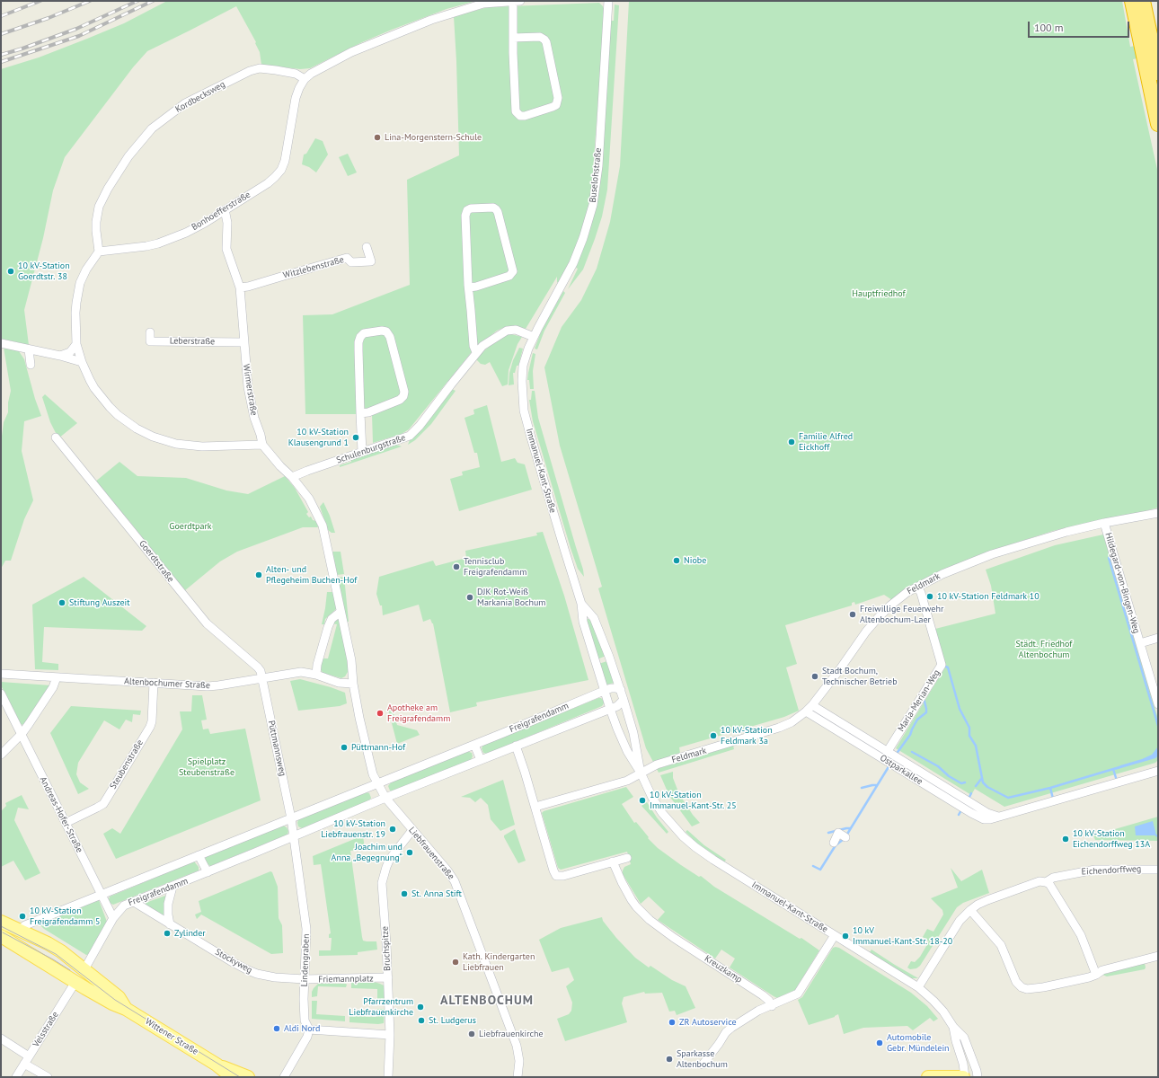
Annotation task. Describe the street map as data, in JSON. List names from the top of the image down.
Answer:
{
  "streets": {
    "main road": ["Wittener Straße"],
    "street": [
      "Kordbecksweg",
      "Buselohstraße",
      "Bonhoefferstraße",
      "Witzlebenstraße",
      "Leberstraße",
      "Wirmerstraße",
      "Schulenburgstraße",
      "Immanuel-Kant-Straße",
      "Goerdtstraße",
      "Hildegard-von-Bingen-Weg",
      "Feldmark",
      "Altenbochumer Straße",
      "Maria-Merian-Weg",
      "Freigrafendamm",
      "Püttmannsweg",
      "Steubenstraße",
      "Ostparkallee",
      "Andreas-Hofer-Straße",
      "Liebfrauenstraße",
      "Eichendorffweg",
      "Bruchspitze",
      "Lindengraben",
      "Stockyweg",
      "Kreuzkamp",
      "Friemannplatz",
      "Velsstraße"
    ]
  },
  "crossings": [
    ["Kordbecksweg", "Bonhoefferstraße"],
    ["Buselohstraße", "Schulenburgstraße"],
    ["Buselohstraße", "Immanuel-Kant-Straße"],
    ["Bonhoefferstraße", "Wirmerstraße"],
    ["Witzlebenstraße", "Wirmerstraße"],
    ["Leberstraße", "Wirmerstraße"],
    ["Wirmerstraße", "Schulenburgstraße"],
    ["Wirmerstraße", "Altenbochumer Straße"],
    ["Schulenburgstraße", "Immanuel-Kant-Straße"],
    ["Immanuel-Kant-Straße", "Feldmark"],
    ["Immanuel-Kant-Straße", "Freigrafendamm"],
    ["Immanuel-Kant-Straße", "Eichendorffweg"],
    ["Goerdtstraße", "Altenbochumer Straße"],
    ["Goerdtstraße", "Püttmannsweg"],
    ["Hildegard-von-Bingen-Weg", "Feldmark"],
    ["Feldmark", "Maria-Merian-Weg"],
    ["Feldmark", "Ostparkallee"],
    ["Altenbochumer Straße", "Püttmannsweg"],
    ["Altenbochumer Straße", "Steubenstraße"],
    ["Maria-Merian-Weg", "Ostparkallee"],
    ["Freigrafendamm", "Püttmannsweg"],
    ["Freigrafendamm", "Andreas-Hofer-Straße"],
    ["Freigrafendamm", "Liebfrauenstraße"],
    ["Freigrafendamm", "Lindengraben"],
    ["Freigrafendamm", "Stockyweg"],
    ["Freigrafendamm", "Wittener Straße"],
    ["Steubenstraße", "Andreas-Hofer-Straße"],
    ["Liebfrauenstraße", "Bruchspitze"],
    ["Bruchspitze", "Friemannplatz"],
    ["Lindengraben", "Stockyweg"],
    ["Lindengraben", "Friemannplatz"],
    ["Stockyweg", "Friemannplatz"],
    ["Velsstraße", "Wittener Straße"]
  ],
  "districts": ["ALTENBOCHUM"],
  "parks": [
    "Hauptfriedhof",
    "Goerdtpark",
    "Städt. Friedhof Altenbochum",
    "Spielplatz Steubenstraße"
  ],
  "places": [
    "Lina-Morgenstern-Schule",
    "10 kV-Station Goerdtstr. 38",
    "10 kV-Station Klausengrund 1",
    "Familie Alfred Eickhoff",
    "Niobe",
    "Tennisclub Freigrafendamm",
    "Alten- und Pflegeheim Buchen-Hof",
    "10 kV-Station Feldmark 10",
    "DJK Rot-Weiß Markania Bochum",
    "Stiftung Auszeit",
    "Freiwillige Feuerwehr Altenbochum-Laer",
    "Stadt Bochum, Technischer Betrieb",
    "Apotheke am Freigrafendamm",
    "10 kV-Station Feldmark 3a",
    "Püttmann-Hof",
    "10 kV-Station Immanuel-Kant-Str. 25",
    "10 kV-Station Liebfrauenstr. 19",
    "10 kV-Station Eichendorffweg 13A",
    "Joachim und Anna „Begegnung“",
    "St. Anna Stift",
    "10 kV-Station Freigrafendamm 5",
    "Zylinder",
    "10 kV Immanuel-Kant-Str. 18-20",
    "Kath. Kindergarten Liebfrauen",
    "Pfarrzentrum Liebfrauenkirche",
    "St. Ludgerus",
    "ZR Autoservice",
    "Aldi Nord",
    "Liebfrauenkirche",
    "Automobile Gebr. Mündelein",
    "Sparkasse Altenbochum"
  ],
  "scale_bar": "100 m"
}
